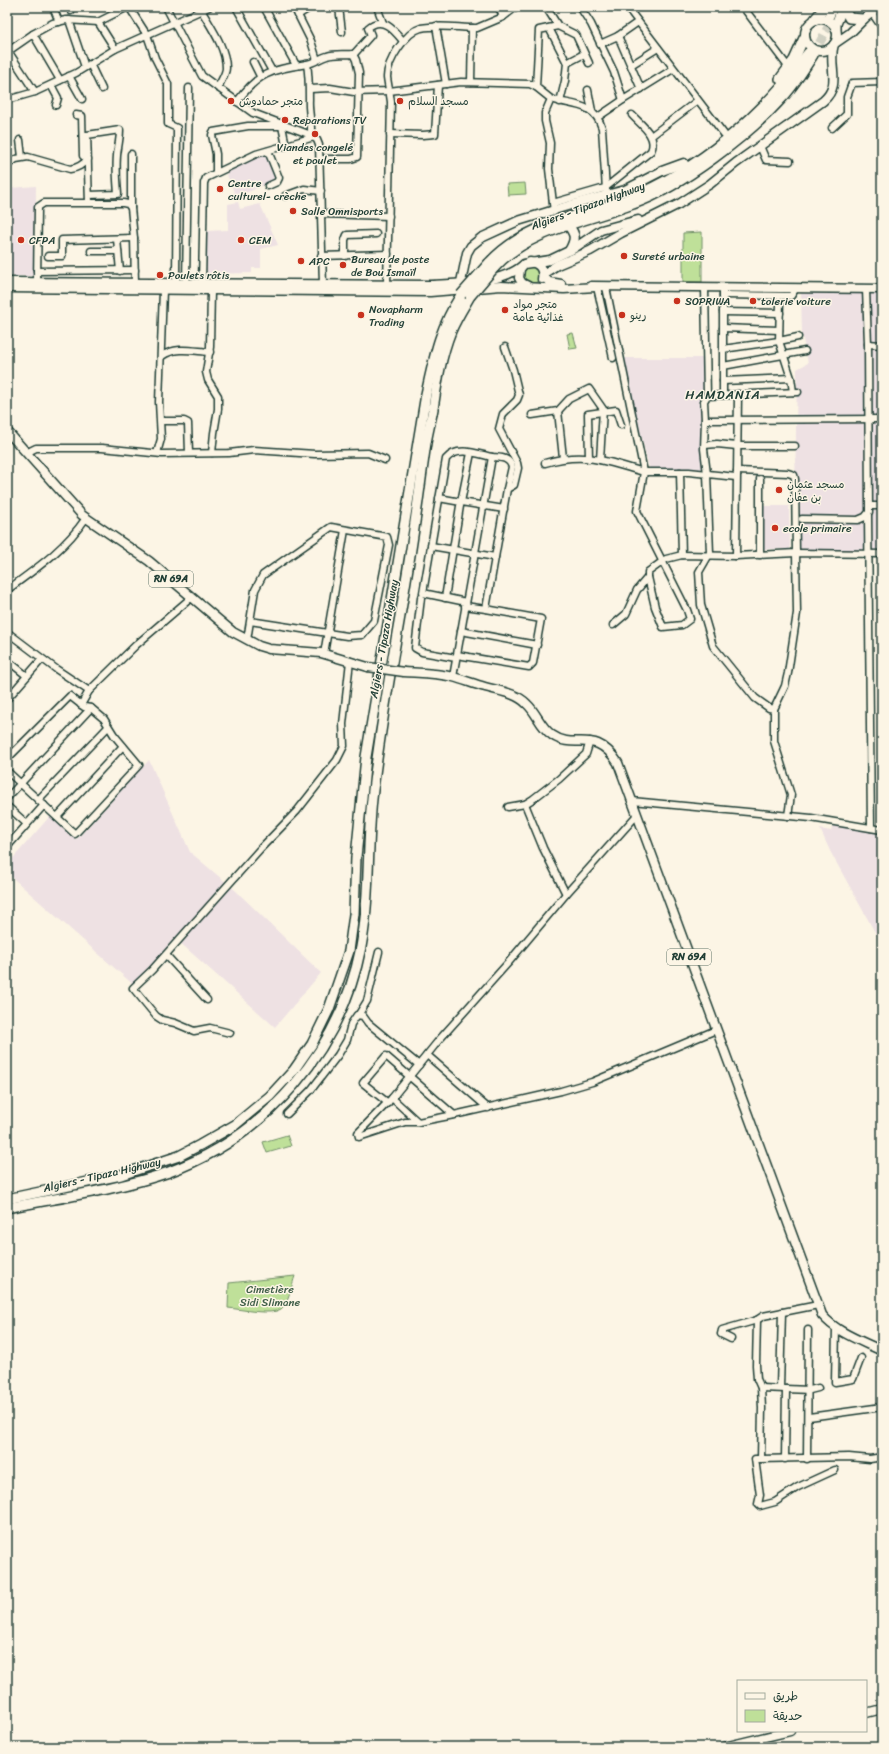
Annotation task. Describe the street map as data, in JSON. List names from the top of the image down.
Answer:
{
  "streets": {
    "highway": ["Algiers - Tipaza Highway"],
    "main road": ["RN 69A"]
  },
  "districts": ["HAMDANIA"],
  "parks": ["Cimetière Sidi Slimane"],
  "places": [
    "متجر حمادوش",
    "مسجد السلام",
    "Reparations TV",
    "Viandes congelé et poulet",
    "Centre culturel- crèche",
    "Salle Omnisports",
    "CFPA",
    "CEM",
    "Sureté urbaine",
    "APC",
    "Bureau de poste de Bou Ismaïl",
    "Poulets rôtis",
    "SOPRIWA",
    "tolerie voiture",
    "متجر مواد غذائية عامة",
    "Novapharm Trading",
    "رينو",
    "مسجد عثمان بن عفان",
    "ecole primaire"
  ],
  "legend": ["طريق", "حديقة"]
}
